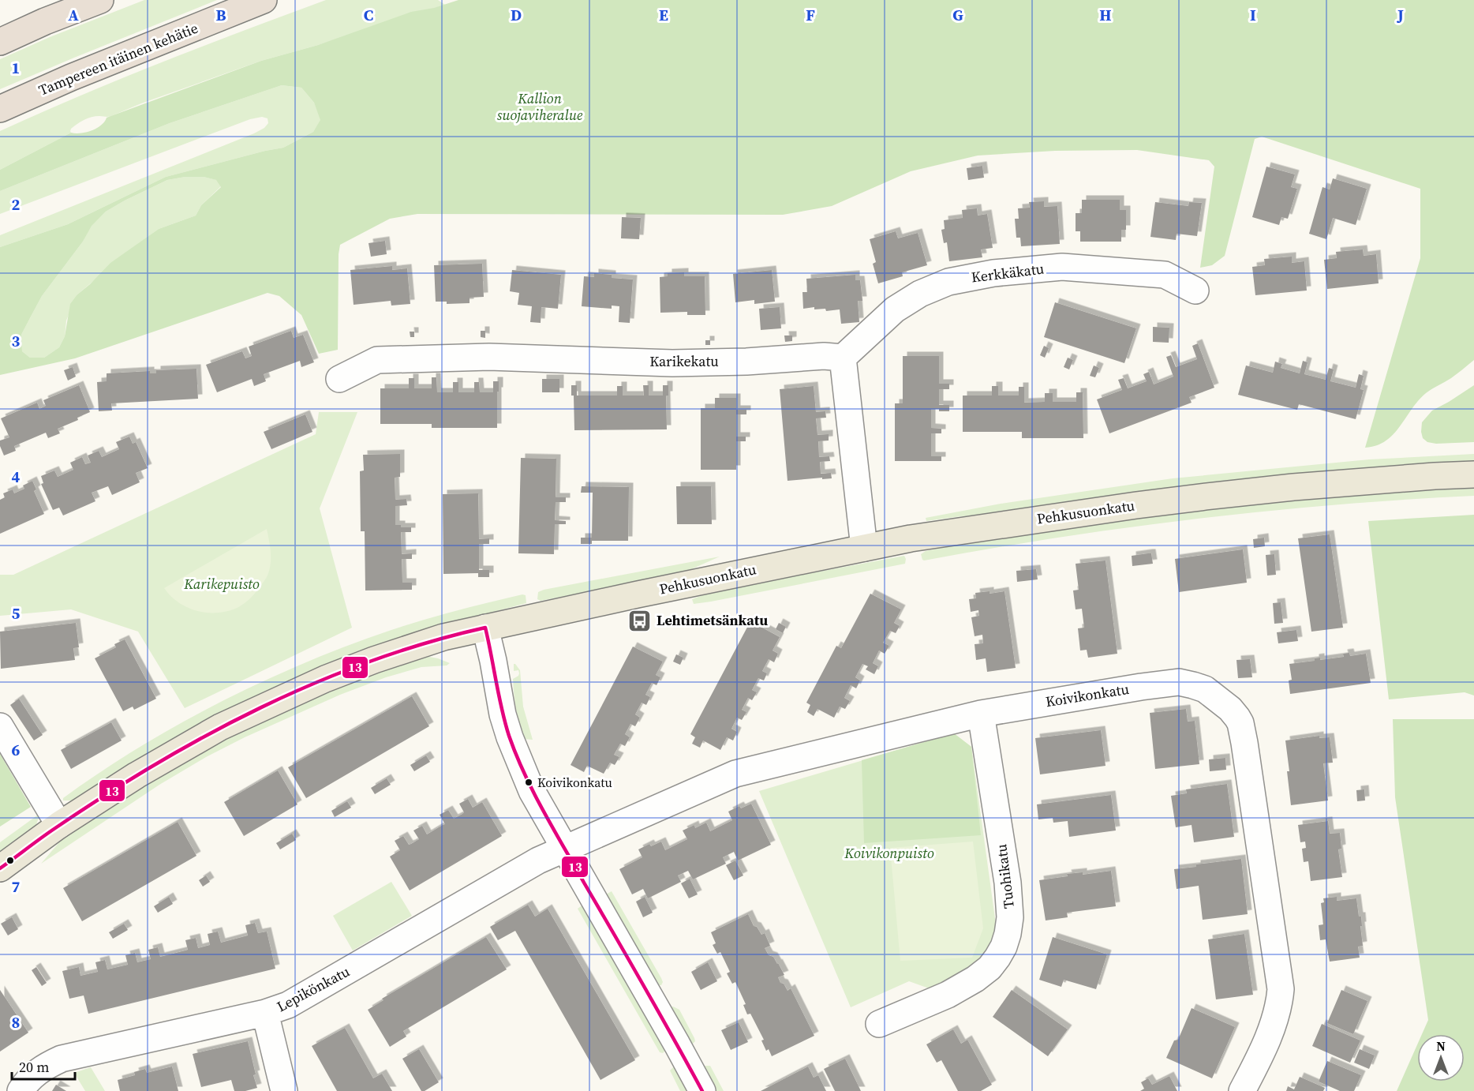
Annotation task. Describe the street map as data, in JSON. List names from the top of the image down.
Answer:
{
  "streets": {
    "highway": ["Tampereen itäinen kehätie"],
    "main road": ["Pehkusuonkatu"],
    "street": [
      "Kerkkäkatu",
      "Karikekatu",
      "Koivikonkatu",
      "Tuohikatu",
      "Lepikönkatu"
    ]
  },
  "crossings": [
    ["Kerkkäkatu", "Karikekatu"],
    ["Koivikonkatu", "Tuohikatu"],
    ["Koivikonkatu", "Lepikönkatu"]
  ],
  "parks": ["Kallion suojaviheralue", "Karikepuisto", "Koivikonpuisto"],
  "places": {
    "bus stop": ["Lehtimetsänkatu"],
    "other": ["Koivikonkatu"]
  },
  "lines": ["transit line 13"],
  "scale_bar": "20 m",
  "north": "top",
  "grid": {
    "columns": [
      "A",
      "B",
      "C",
      "D",
      "E",
      "F",
      "G",
      "H",
      "I",
      "J"
    ],
    "rows": [
      "1",
      "2",
      "3",
      "4",
      "5",
      "6",
      "7",
      "8"
    ]
  }
}
